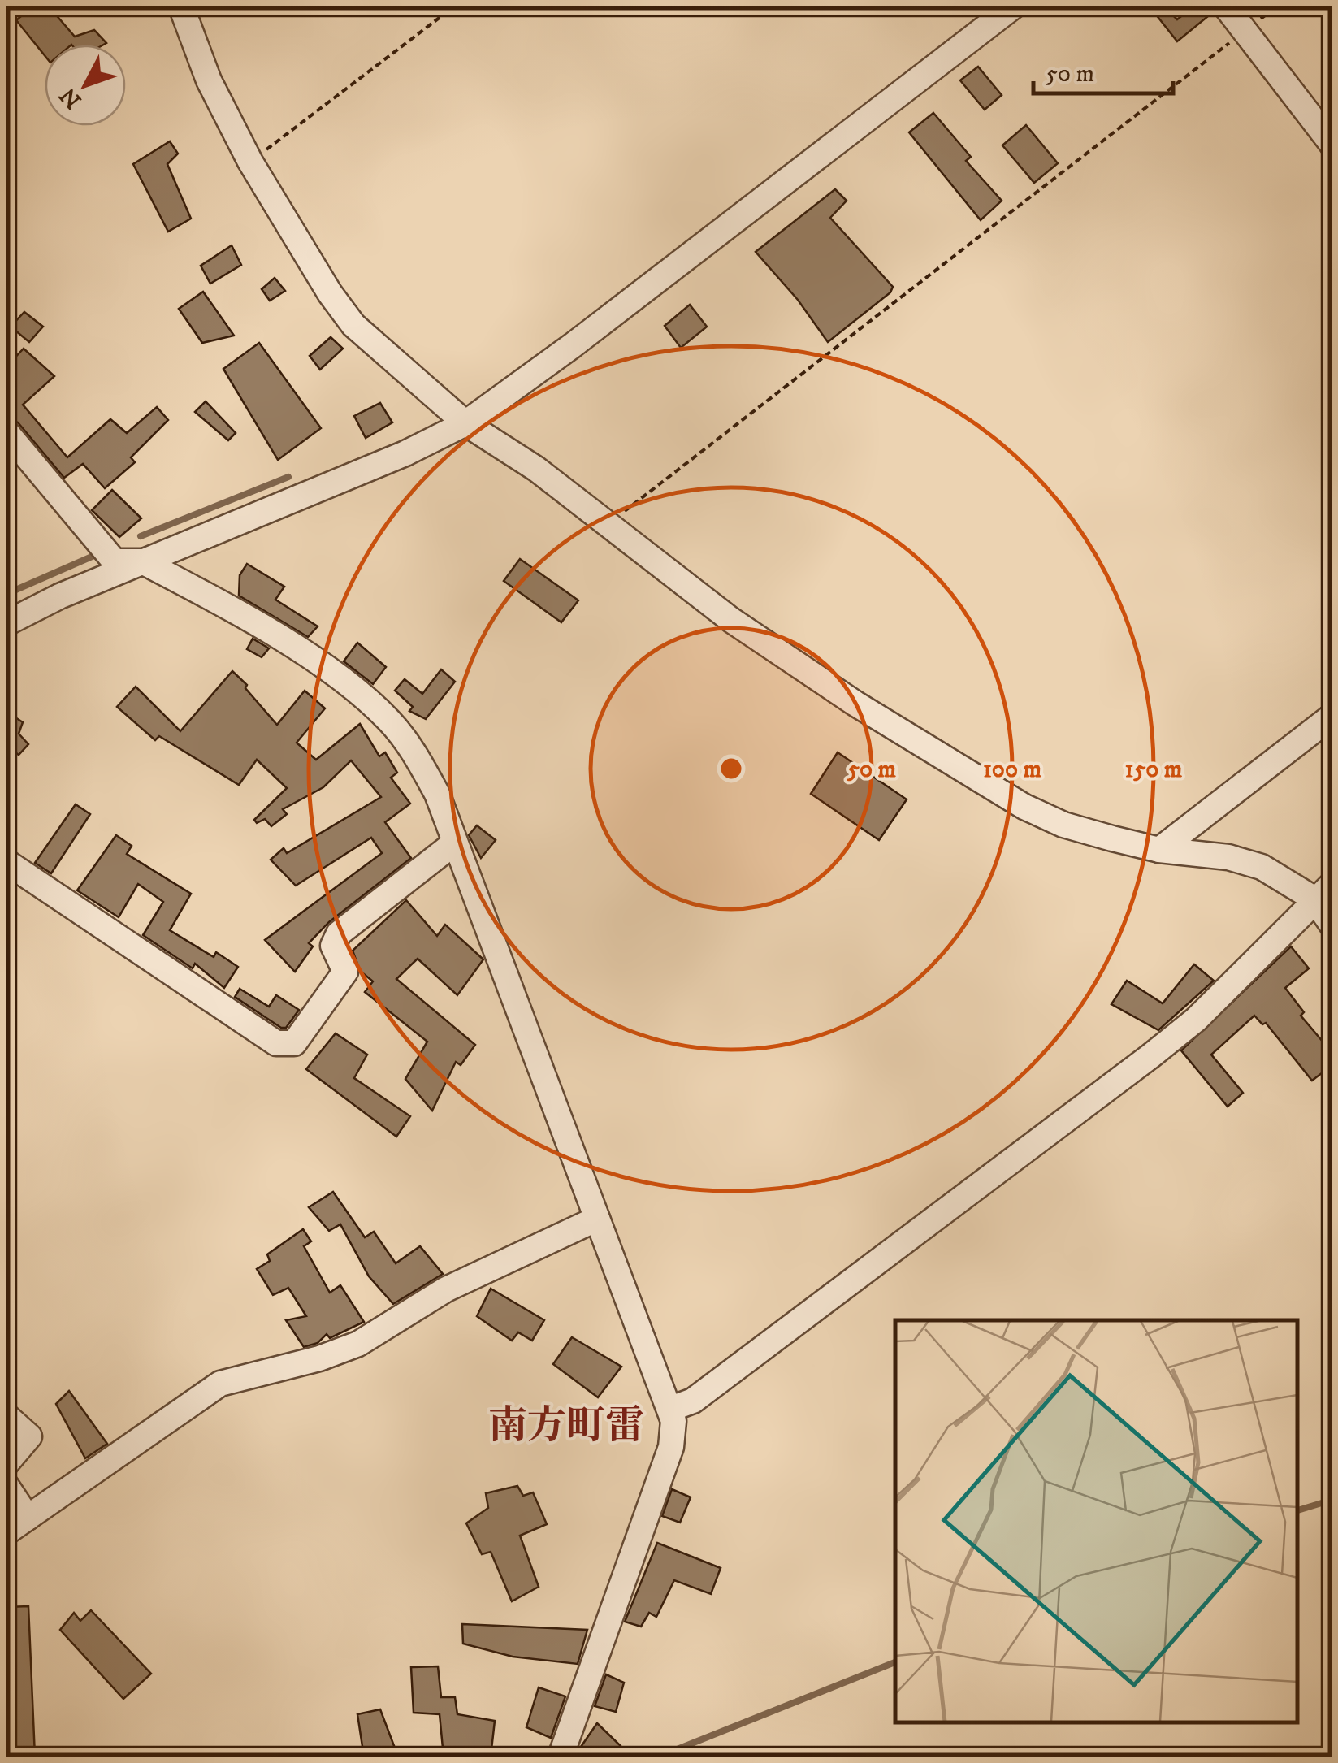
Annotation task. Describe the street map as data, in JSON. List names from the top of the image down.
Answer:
{
  "districts": ["南方町雷"],
  "scale_bar": "50 m",
  "north": "bottom left",
  "rings": ["50 m", "100 m", "150 m"]
}
